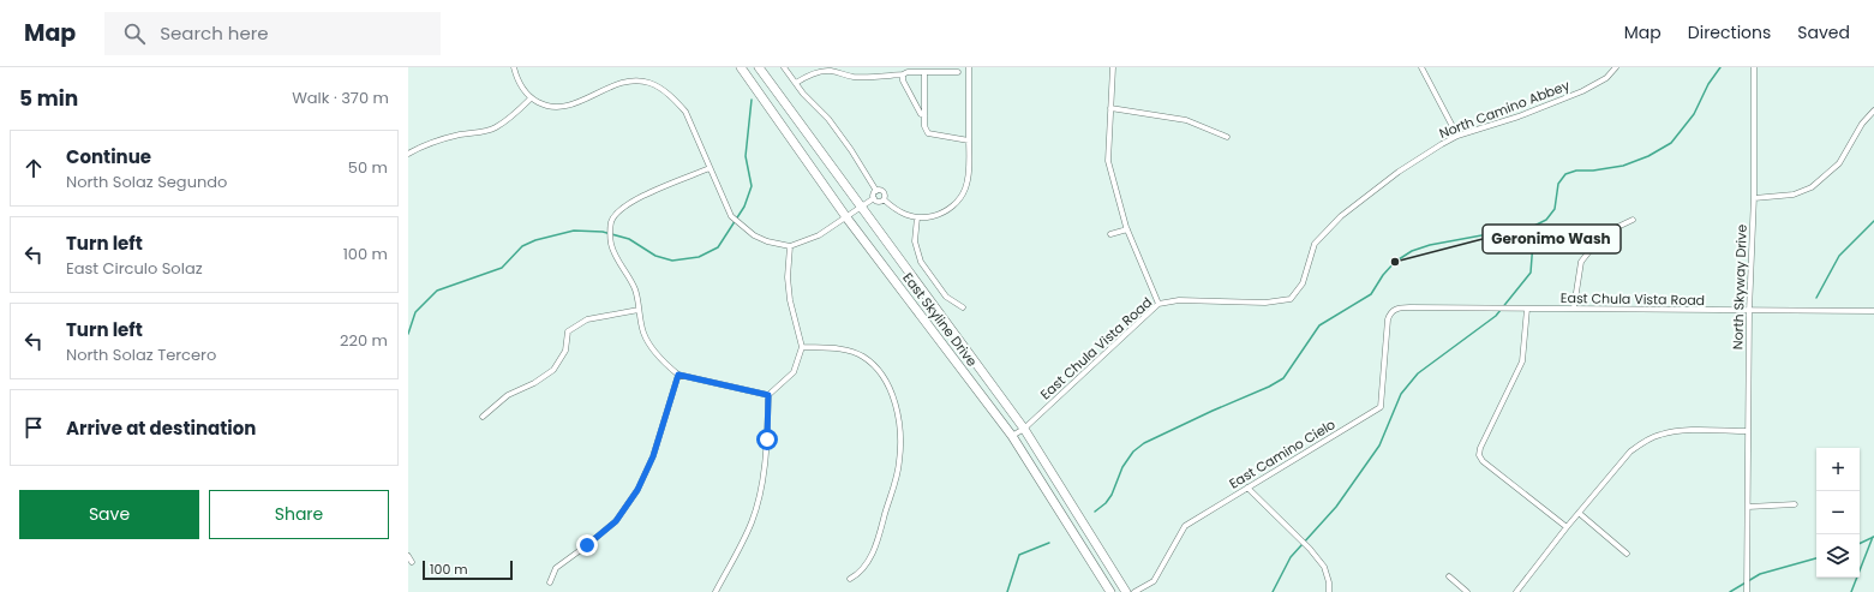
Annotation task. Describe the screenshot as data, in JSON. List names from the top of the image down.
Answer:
{
  "streets": {
    "main road": ["East Skyline Drive"],
    "street": [
      "North Camino Abbey",
      "North Skyway Drive",
      "East Chula Vista Road",
      "East Camino Cielo"
    ]
  },
  "crossings": [
    ["North Camino Abbey", "East Chula Vista Road"],
    ["North Skyway Drive", "East Chula Vista Road"],
    ["East Chula Vista Road", "East Skyline Drive"],
    ["East Chula Vista Road", "East Camino Cielo"]
  ],
  "places": ["Geronimo Wash"],
  "scale_bar": "100 m",
  "page": {
    "header": "Map",
    "search": "Search here",
    "nav": ["Map", "Directions", "Saved"],
    "heading": ["5 min", "Walk · 370 m"],
    "list": [
      ["Continue", "North Solaz Segundo", "50 m"],
      ["Turn left", "East Circulo Solaz", "100 m"],
      ["Turn left", "North Solaz Tercero", "220 m"],
      "Arrive at destination"
    ],
    "map_buttons": ["+", "−"],
    "buttons": ["Save", "Share"],
    "scale": "100 m"
  }
}
